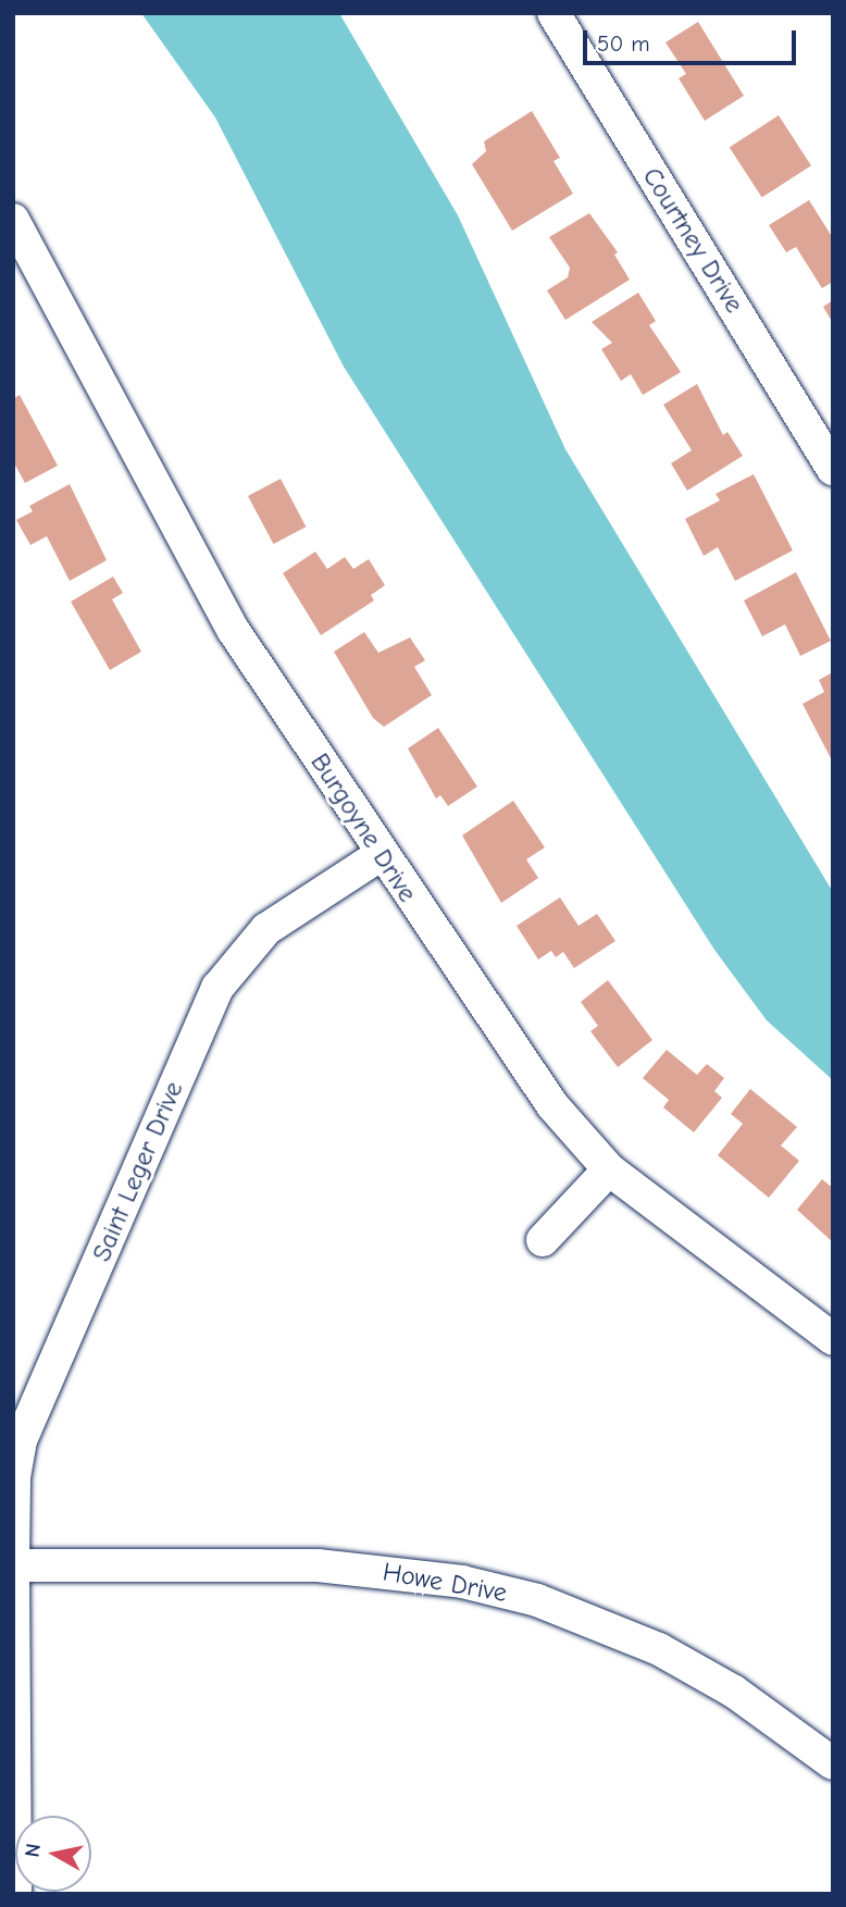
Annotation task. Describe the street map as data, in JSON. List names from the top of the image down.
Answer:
{
  "streets": {
    "street": [
      "Courtney Drive",
      "Burgoyne Drive",
      "Saint Leger Drive",
      "Howe Drive"
    ]
  },
  "crossings": [
    ["Burgoyne Drive", "Saint Leger Drive"],
    ["Saint Leger Drive", "Howe Drive"]
  ],
  "scale_bar": "50 m",
  "north": "left"
}
